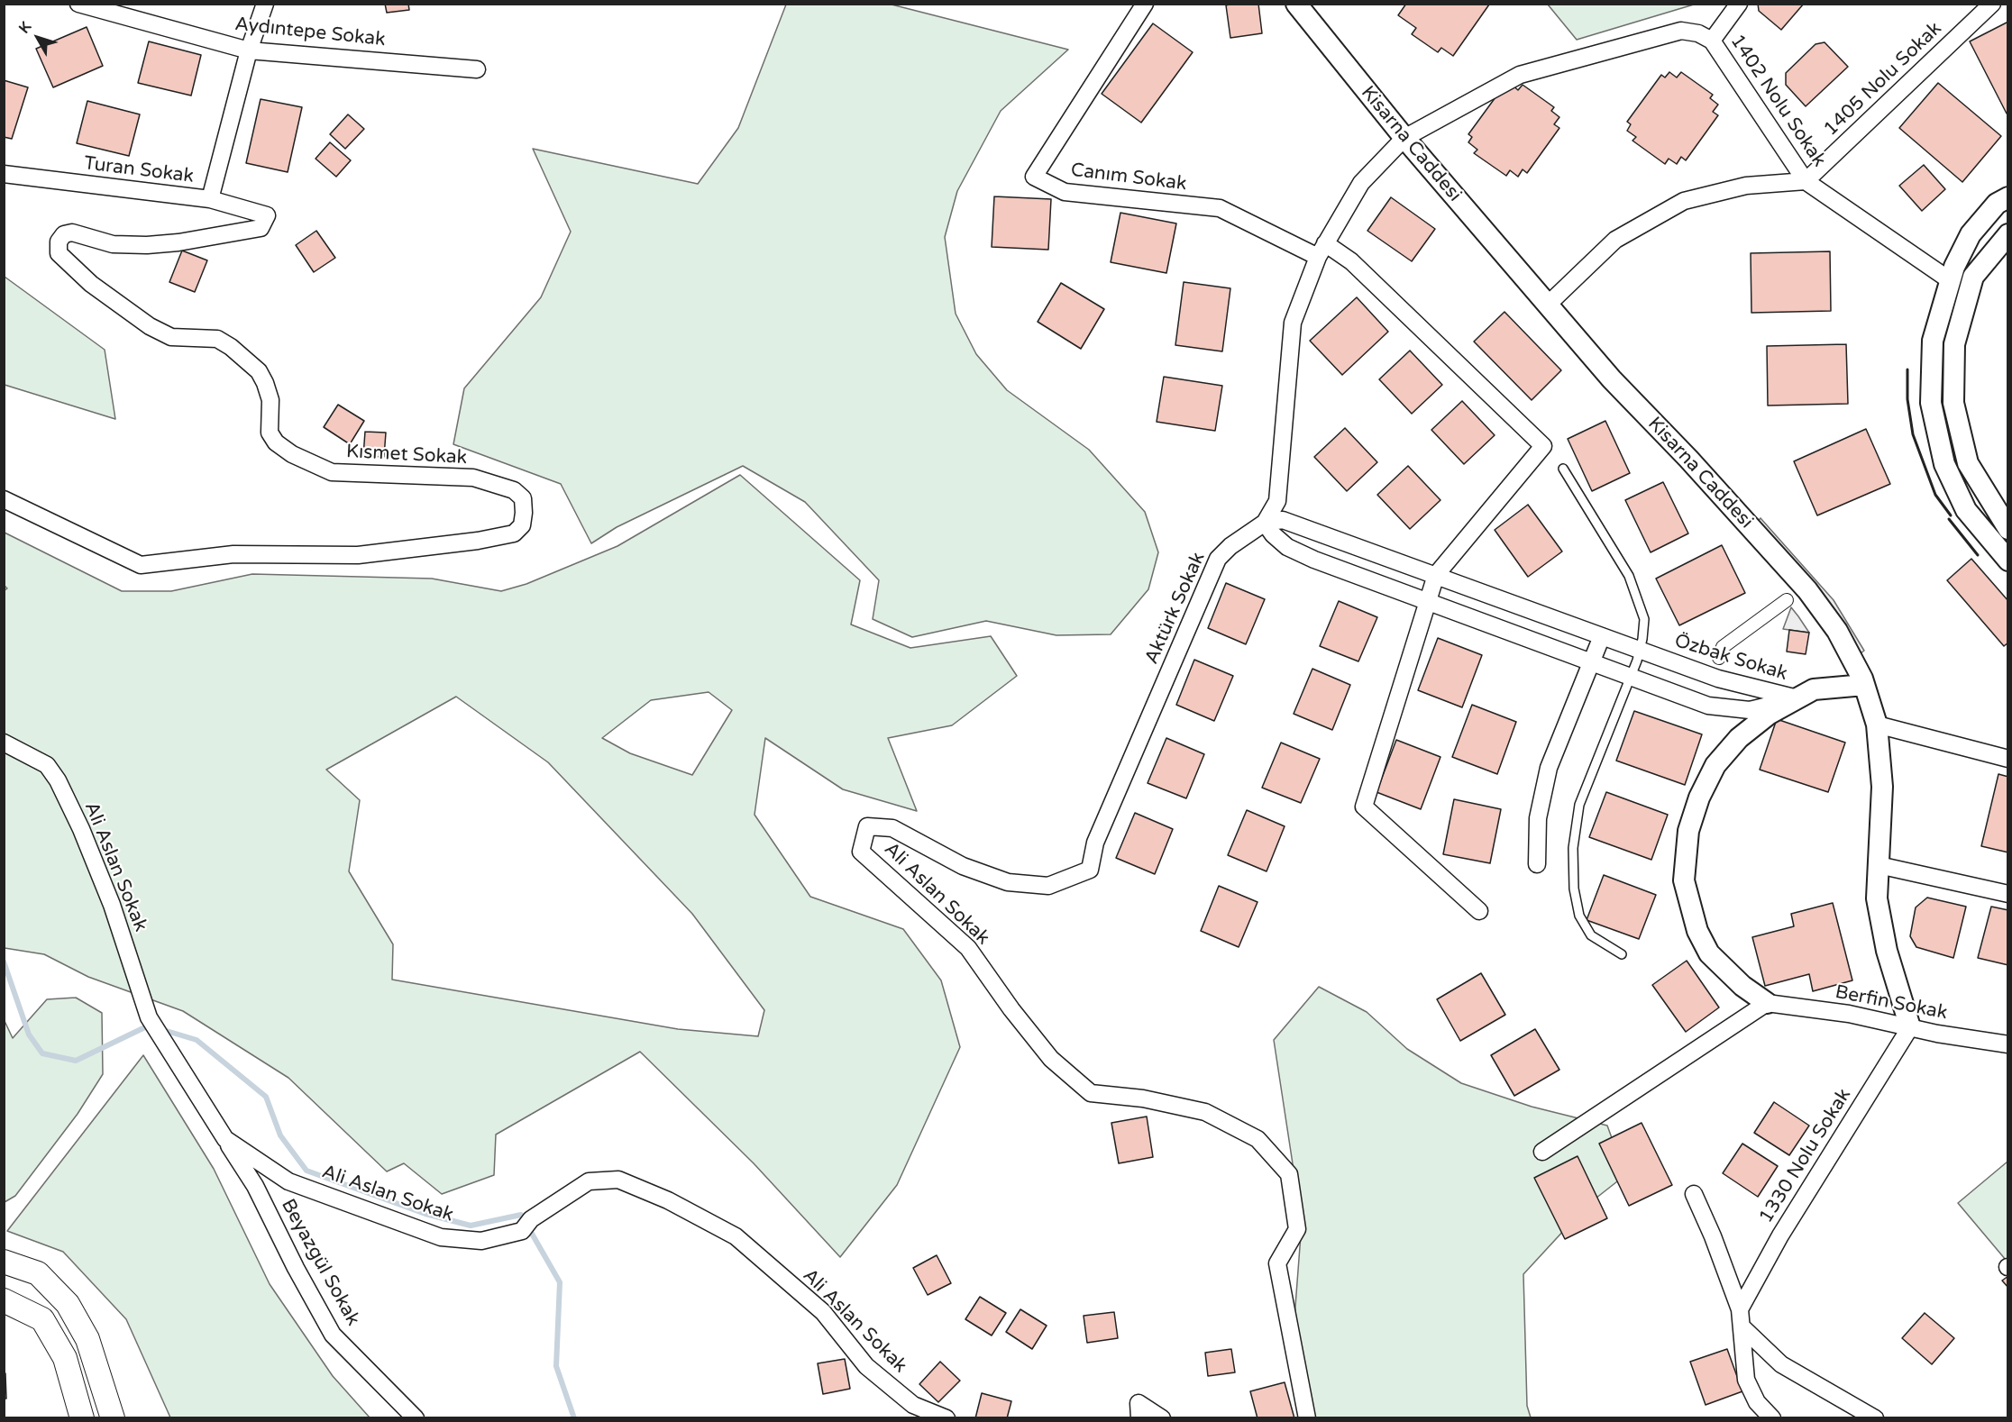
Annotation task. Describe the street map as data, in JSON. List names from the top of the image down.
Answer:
{
  "streets": {
    "street": [
      "Aydıntepe Sokak",
      "1405 Nolu Sokak",
      "1402 Nolu Sokak",
      "Kisarna Caddesi",
      "Turan Sokak",
      "Canım Sokak",
      "Kısmet Sokak",
      "Aktürk Sokak",
      "Özbak Sokak",
      "Ali Aslan Sokak",
      "Berfin Sokak",
      "1330 Nolu Sokak",
      "Beyazgül Sokak"
    ]
  },
  "crossings": [
    ["1405 Nolu Sokak", "1402 Nolu Sokak"],
    ["1402 Nolu Sokak", "Kisarna Caddesi"],
    ["1402 Nolu Sokak", "Aktürk Sokak"],
    ["Kisarna Caddesi", "Aktürk Sokak"],
    ["Kisarna Caddesi", "Berfin Sokak"],
    ["Kisarna Caddesi", "1330 Nolu Sokak"],
    ["Turan Sokak", "Kısmet Sokak"],
    ["Canım Sokak", "Aktürk Sokak"],
    ["Aktürk Sokak", "Özbak Sokak"],
    ["Aktürk Sokak", "Ali Aslan Sokak"],
    ["Ali Aslan Sokak", "Beyazgül Sokak"],
    ["Berfin Sokak", "1330 Nolu Sokak"]
  ],
  "north": "top left"
}
